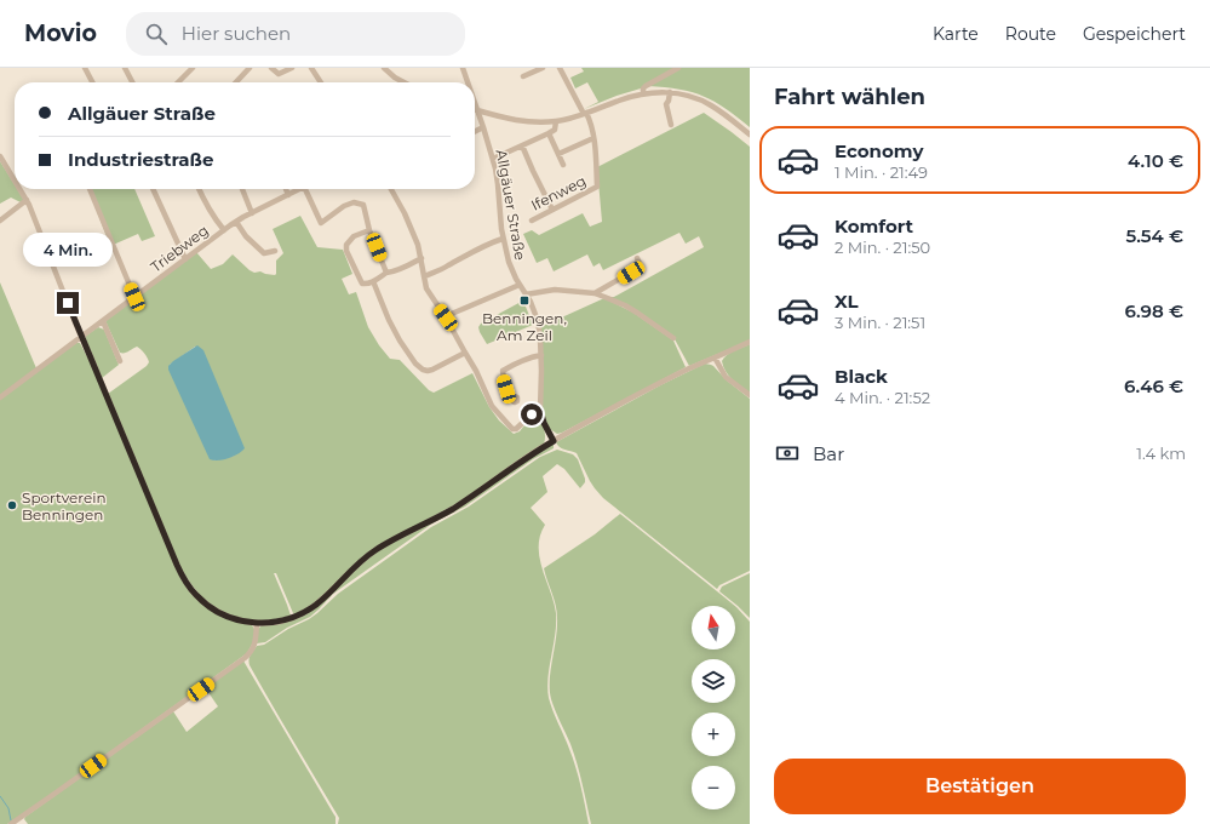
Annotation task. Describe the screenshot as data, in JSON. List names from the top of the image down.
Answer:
{
  "streets": {
    "street": ["Ifenweg", "Allgäuer Straße", "Triebweg"]
  },
  "places": {
    "transit": ["Benningen, Am Zeil"],
    "other": ["Sportverein Benningen"]
  },
  "north": "top",
  "page": {
    "header": "Movio",
    "search": "Hier suchen",
    "nav": ["Karte", "Route", "Gespeichert"],
    "heading": "Fahrt wählen",
    "banner": ["Allgäuer Straße", "Industriestraße"],
    "list": [
      {
        "name": "Economy",
        "note": "1 Min. · 21:49",
        "value": "4.10 €"
      },
      {
        "name": "Komfort",
        "note": "2 Min. · 21:50",
        "value": "5.54 €"
      },
      {
        "name": "XL",
        "note": "3 Min. · 21:51",
        "value": "6.98 €"
      },
      {
        "name": "Black",
        "note": "4 Min. · 21:52",
        "value": "6.46 €"
      }
    ],
    "bubble": "4 Min.",
    "pay": ["Bar", "1.4 km"],
    "map_buttons": ["+", "−"],
    "buttons": "Bestätigen"
  }
}
